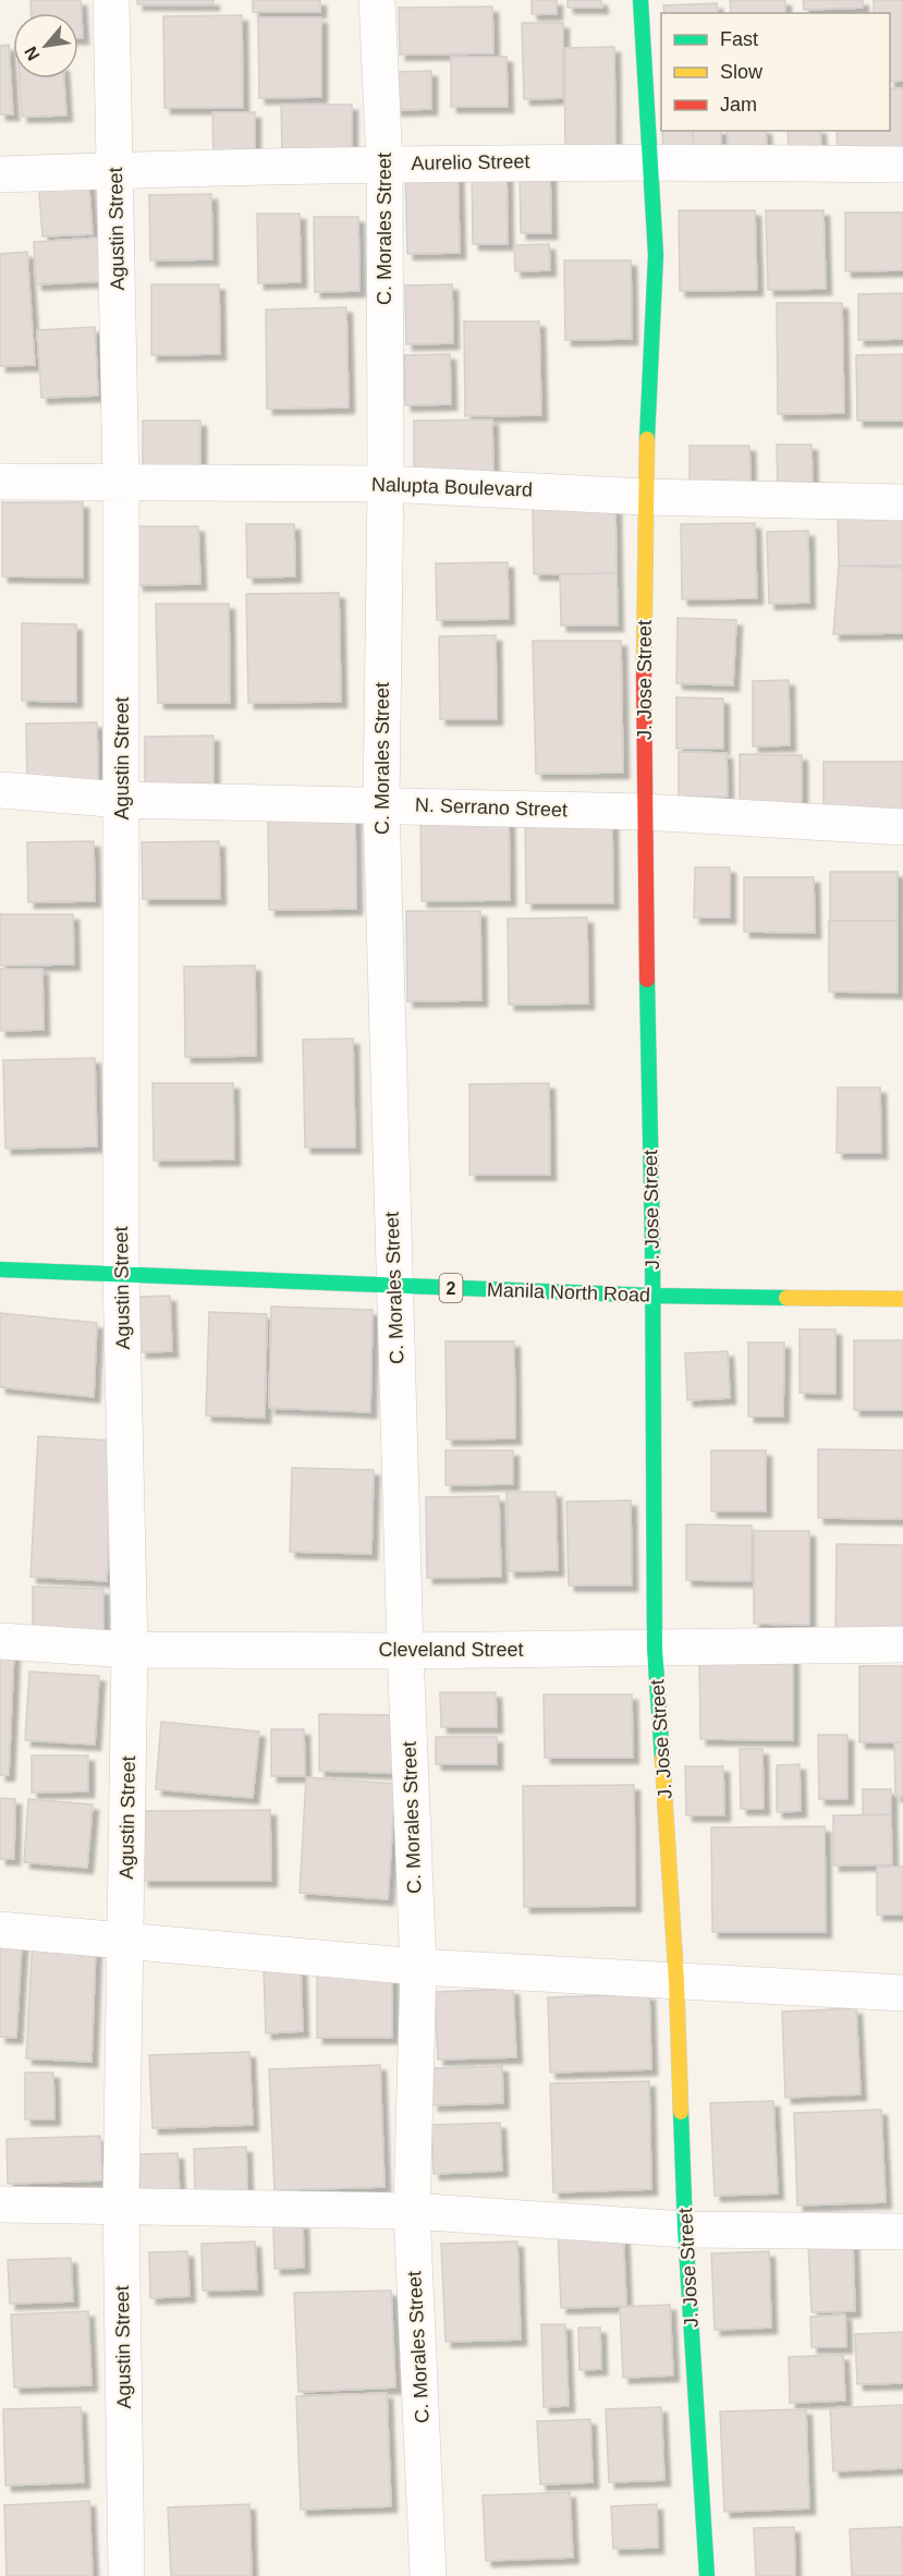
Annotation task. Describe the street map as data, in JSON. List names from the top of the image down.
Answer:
{
  "streets": {
    "main road": ["J. Jose Street", "2", "Manila North Road"],
    "street": [
      "Aurelio Street",
      "Agustin Street",
      "C. Morales Street",
      "Nalupta Boulevard",
      "N. Serrano Street",
      "Cleveland Street"
    ]
  },
  "crossings": [
    ["Aurelio Street", "Agustin Street"],
    ["Aurelio Street", "C. Morales Street"],
    ["Aurelio Street", "J. Jose Street"],
    ["Agustin Street", "Nalupta Boulevard"],
    ["Agustin Street", "N. Serrano Street"],
    ["Agustin Street", "Manila North Road"],
    ["Agustin Street", "Cleveland Street"],
    ["C. Morales Street", "Nalupta Boulevard"],
    ["C. Morales Street", "N. Serrano Street"],
    ["C. Morales Street", "Manila North Road"],
    ["C. Morales Street", "Cleveland Street"],
    ["Nalupta Boulevard", "J. Jose Street"],
    ["J. Jose Street", "N. Serrano Street"],
    ["J. Jose Street", "Manila North Road"],
    ["J. Jose Street", "Cleveland Street"]
  ],
  "legend": ["Fast", "Slow", "Jam"],
  "north": "bottom left"
}
